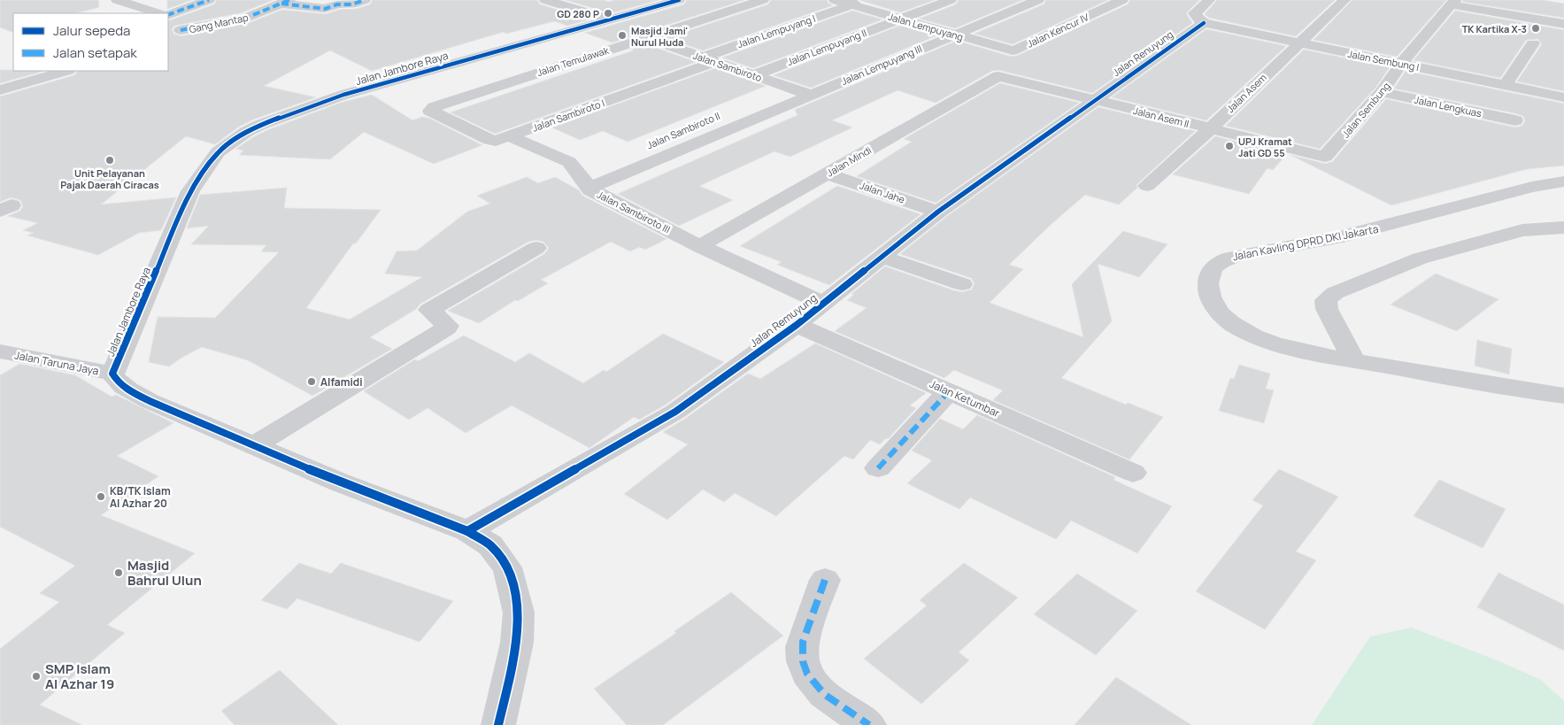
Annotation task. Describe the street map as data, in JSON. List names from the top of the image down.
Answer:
{
  "streets": {
    "street": [
      "Gang Mantap",
      "Jalan Lempuyang",
      "Jalan Kencur IV",
      "Jalan Lempuyang I",
      "Jalan Lempuyang II",
      "Jalan Renuyung",
      "Jalan Sembung I",
      "Jalan Temulawak",
      "Jalan Lempuyang III",
      "Jalan Sambiroto",
      "Jalan Jambore Raya",
      "Jalan Asem",
      "Jalan Lengkuas",
      "Jalan Sembung",
      "Jalan Sambiroto I",
      "Jalan Asem II",
      "Jalan Mindi",
      "Jalan Jahe",
      "Jalan Sambiroto III",
      "Jalan Kavling DPRD DKI Jakarta",
      "Jalan Remuyung",
      "Jalan Taruna Jaya",
      "Jalan Ketumbar"
    ]
  },
  "crossings": [
    ["Jalan Lempuyang", "Jalan Kencur IV"],
    ["Jalan Lempuyang", "Jalan Lempuyang I"],
    ["Jalan Lempuyang", "Jalan Lempuyang II"],
    ["Jalan Lempuyang", "Jalan Lempuyang III"],
    ["Jalan Lempuyang I", "Jalan Sambiroto"],
    ["Jalan Lempuyang I", "Jalan Sambiroto I"],
    ["Jalan Lempuyang II", "Jalan Sambiroto"],
    ["Jalan Renuyung", "Jalan Sembung I"],
    ["Jalan Renuyung", "Jalan Asem II"],
    ["Jalan Renuyung", "Jalan Remuyung"],
    ["Jalan Sembung I", "Jalan Asem"],
    ["Jalan Sembung I", "Jalan Sembung"],
    ["Jalan Temulawak", "Jalan Sambiroto"],
    ["Jalan Temulawak", "Jalan Sambiroto I"],
    ["Jalan Lempuyang III", "Jalan Sambiroto"],
    ["Jalan Lempuyang III", "Jalan Sambiroto III"],
    ["Jalan Sambiroto", "Jalan Sambiroto I"],
    ["Jalan Sambiroto", "Jalan Sambiroto III"],
    ["Jalan Jambore Raya", "Jalan Remuyung"],
    ["Jalan Jambore Raya", "Jalan Taruna Jaya"],
    ["Jalan Asem", "Jalan Asem II"],
    ["Jalan Lengkuas", "Jalan Sembung"],
    ["Jalan Sembung", "Jalan Asem II"],
    ["Jalan Asem II", "Jalan Mindi"],
    ["Jalan Asem II", "Jalan Remuyung"],
    ["Jalan Mindi", "Jalan Jahe"],
    ["Jalan Mindi", "Jalan Sambiroto III"],
    ["Jalan Jahe", "Jalan Remuyung"],
    ["Jalan Sambiroto III", "Jalan Remuyung"],
    ["Jalan Remuyung", "Jalan Ketumbar"]
  ],
  "places": [
    "GD 280 P",
    "TK Kartika X-3",
    "Masjid Jami' Nurul Huda",
    "UPJ Kramat Jati GD 55",
    "Unit Pelayanan Pajak Daerah Ciracas",
    "Alfamidi",
    "KB/TK Islam Al Azhar 20",
    "Masjid Bahrul Ulun",
    "SMP Islam Al Azhar 19"
  ],
  "legend": ["Jalur sepeda", "Jalan setapak"]
}
